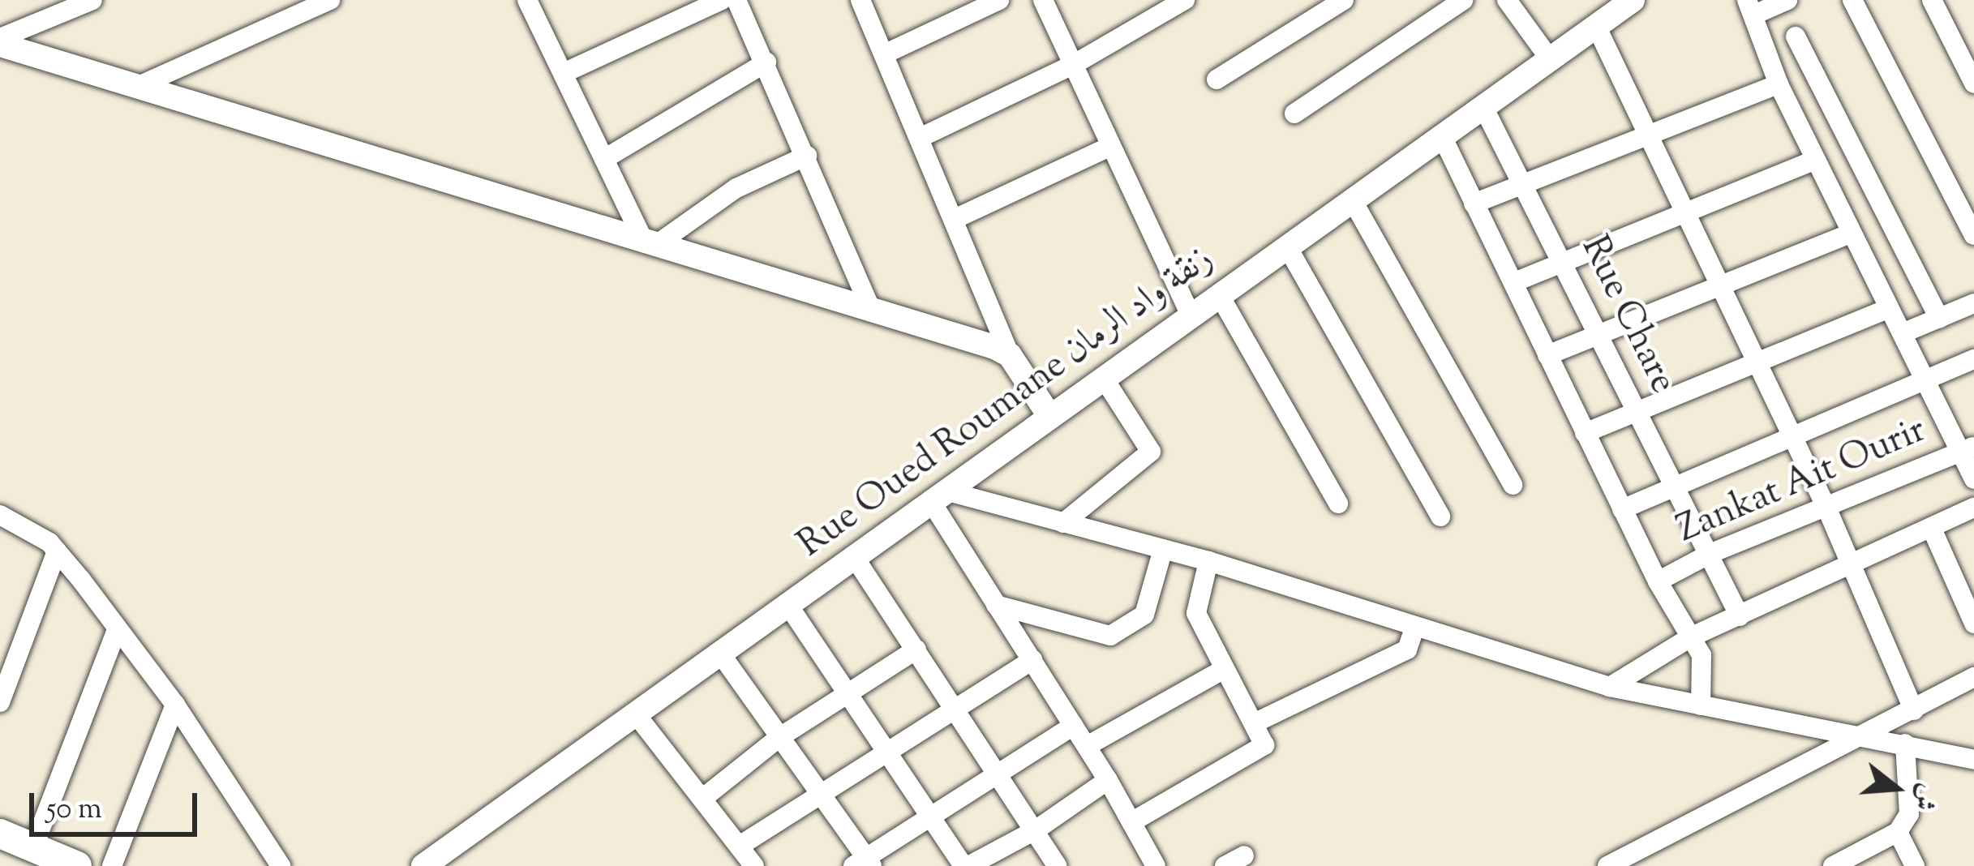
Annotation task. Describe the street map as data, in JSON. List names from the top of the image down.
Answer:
{
  "streets": {
    "street": ["Rue Chare", "Rue Oued Roumane زنقة واد الرمان", "Zankat Ait Ourir"]
  },
  "crossings": [
    ["Rue Chare", "Rue Oued Roumane زنقة واد الرمان"],
    ["Rue Chare", "Zankat Ait Ourir"]
  ],
  "scale_bar": "50 m",
  "north": "right"
}
